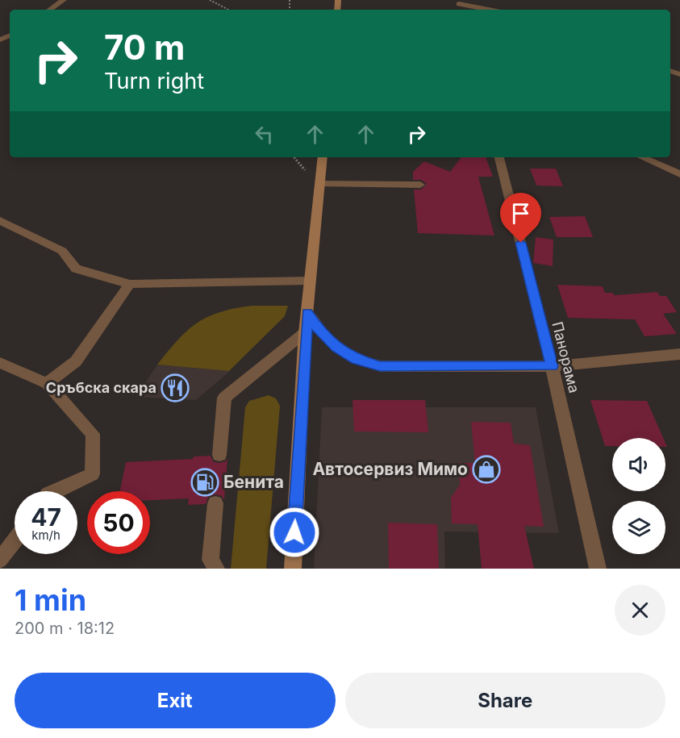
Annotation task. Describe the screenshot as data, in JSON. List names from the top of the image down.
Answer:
{
  "streets": {
    "street": ["Панорама"]
  },
  "places": {
    "restaurant": ["Сръбска скара"],
    "shop": ["Автосервиз Мимо"],
    "fuel station": ["Бенита"]
  },
  "page": {
    "turn": ["70 m", "Turn right"],
    "speed": "47 km/h",
    "limit": "50",
    "heading": ["1 min", "200 m · 18:12"],
    "buttons": ["Exit", "Share"]
  }
}
